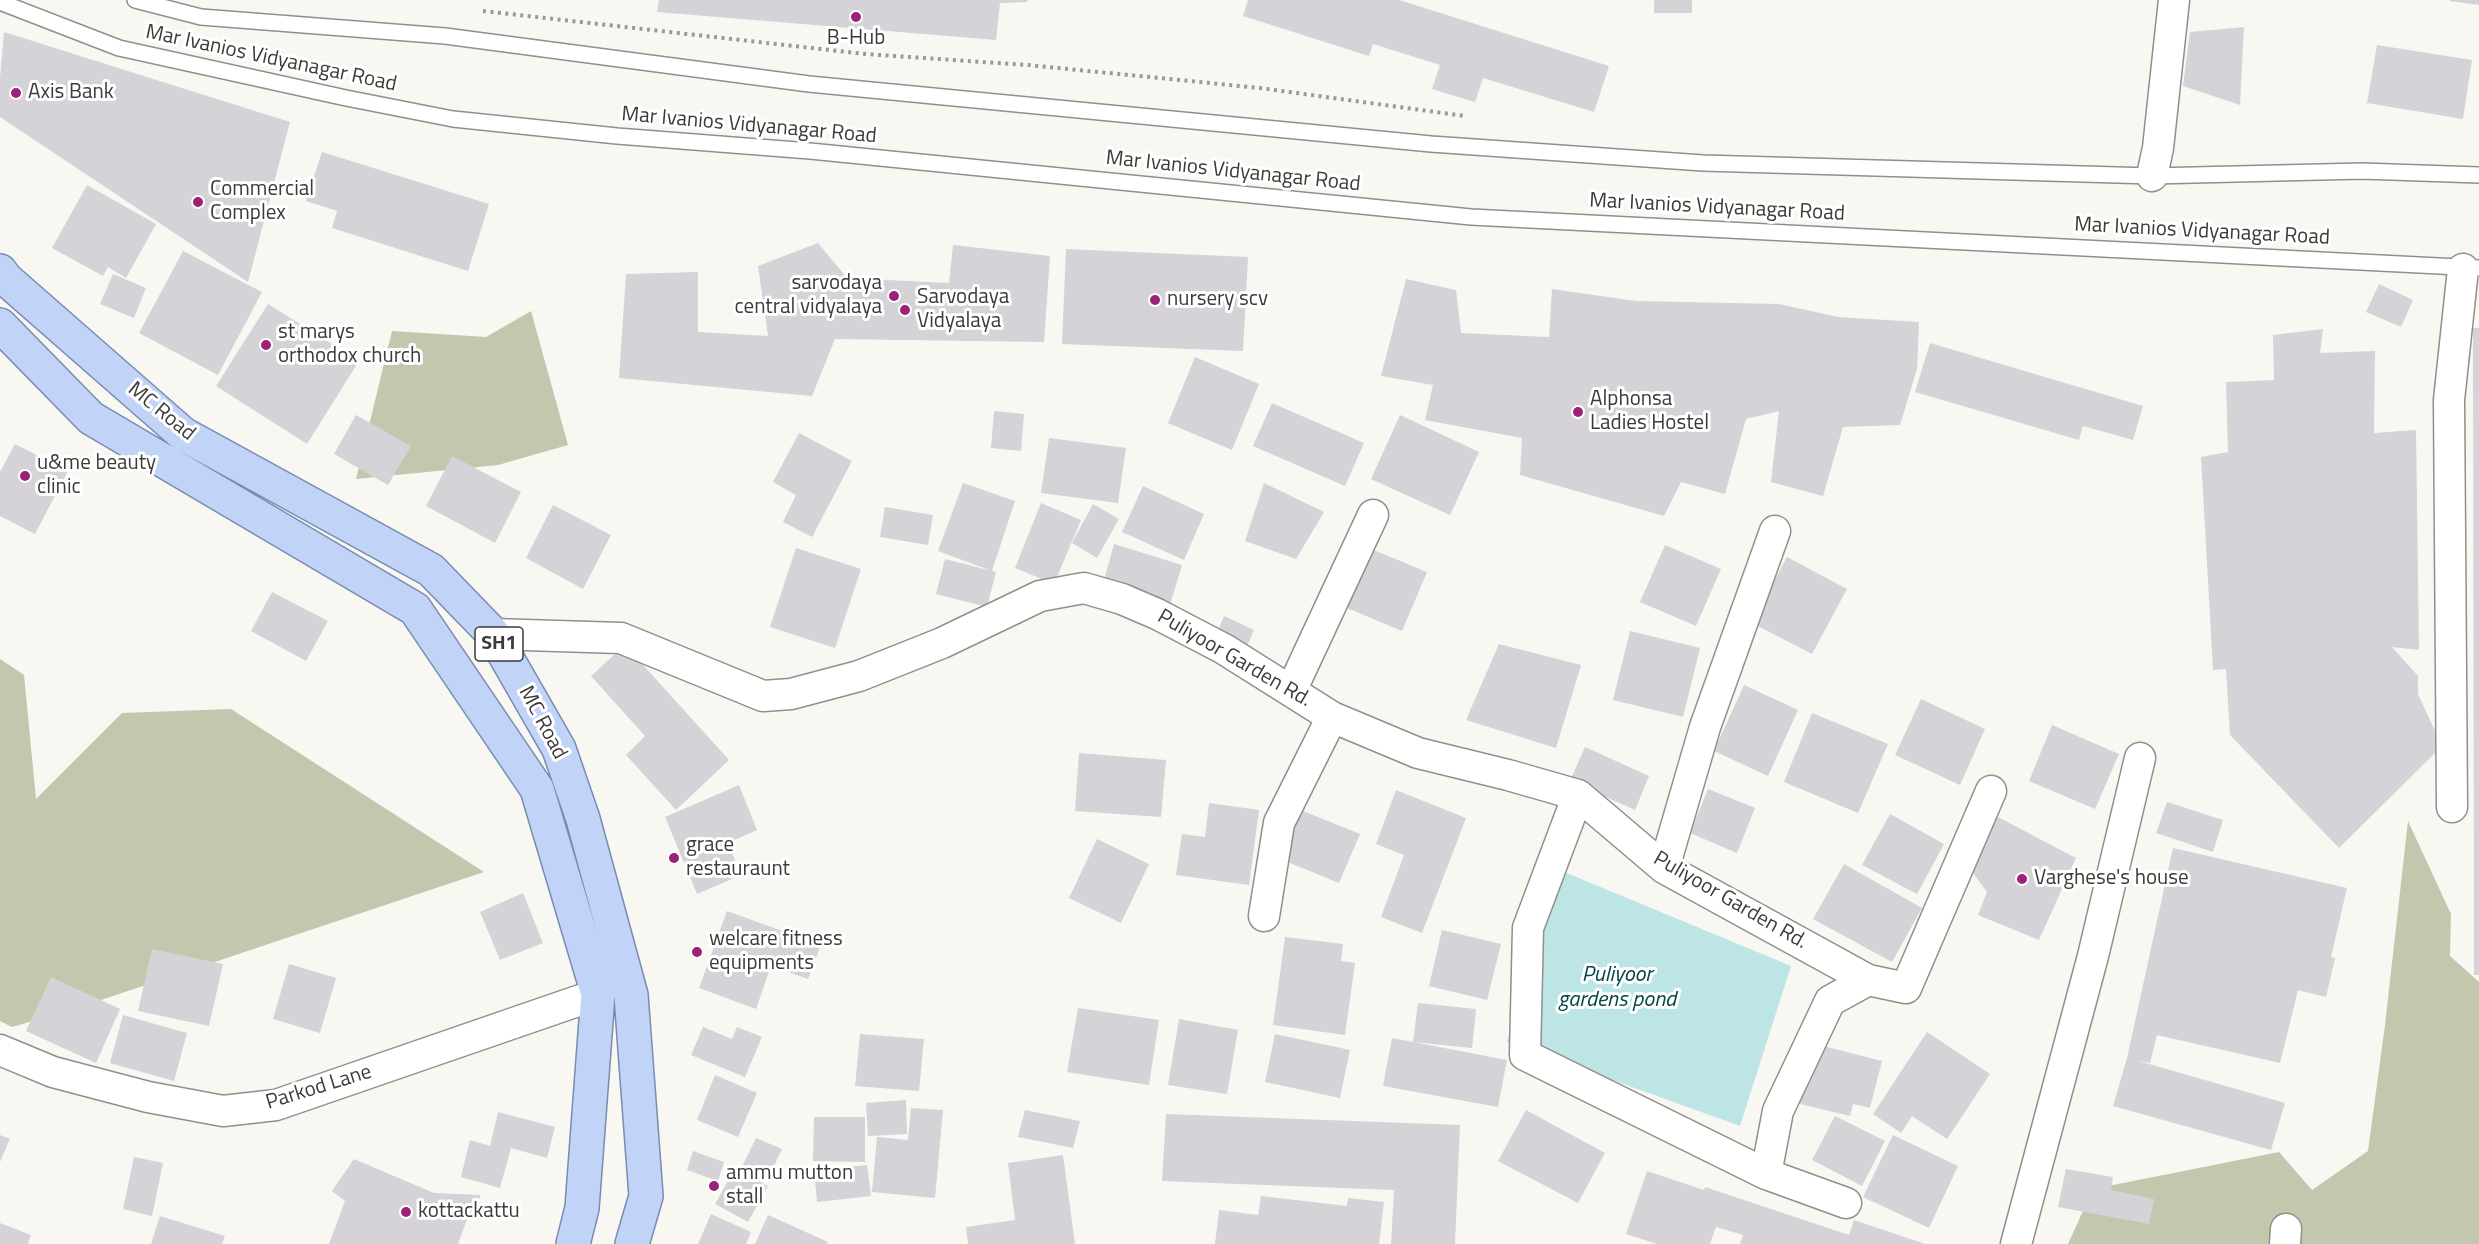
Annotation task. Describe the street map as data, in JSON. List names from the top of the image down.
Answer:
{
  "streets": {
    "main road": ["MC Road", "SH1"],
    "street": ["Puliyoor Garden Rd.", "Parkod Lane"],
    "lane": ["Mar Ivanios Vidyanagar Road"]
  },
  "crossings": [
    ["MC Road", "Puliyoor Garden Rd."],
    ["MC Road", "Parkod Lane"]
  ],
  "water": ["Puliyoor gardens pond"],
  "places": [
    "B-Hub",
    "Axis Bank",
    "Commercial Complex",
    "sarvodaya central vidyalaya",
    "nursery scv",
    "Sarvodaya Vidyalaya",
    "st marys orthodox church",
    "Alphonsa Ladies Hostel",
    "u&me beauty clinic",
    "grace restauraunt",
    "Varghese's house",
    "welcare fitness equipments",
    "ammu mutton stall",
    "kottackattu"
  ]
}
